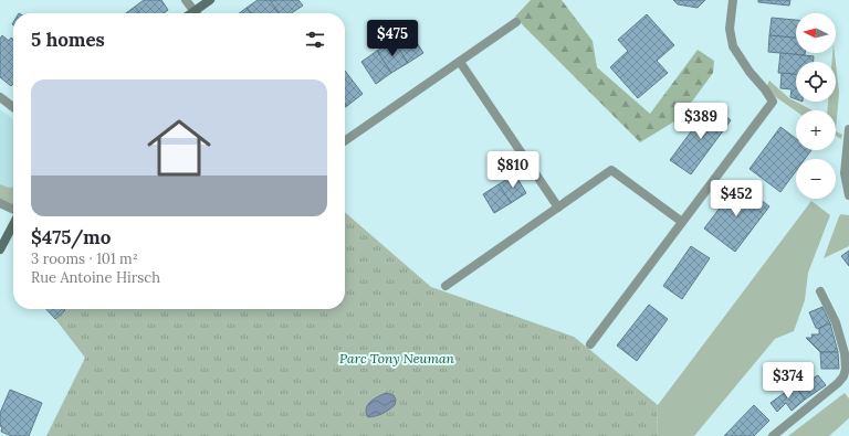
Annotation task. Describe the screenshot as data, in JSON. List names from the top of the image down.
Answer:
{
  "parks": ["Parc Tony Neuman"],
  "north": "left",
  "page": {
    "map_buttons": ["+", "−"],
    "heading": "5 homes",
    "price": [
      "$475",
      "$389",
      "$810",
      "$452",
      "$374"
    ],
    "list": [
      {
        "name": "$475/mo",
        "note": "3 rooms · 101 m² · Rue Antoine Hirsch"
      }
    ]
  }
}
